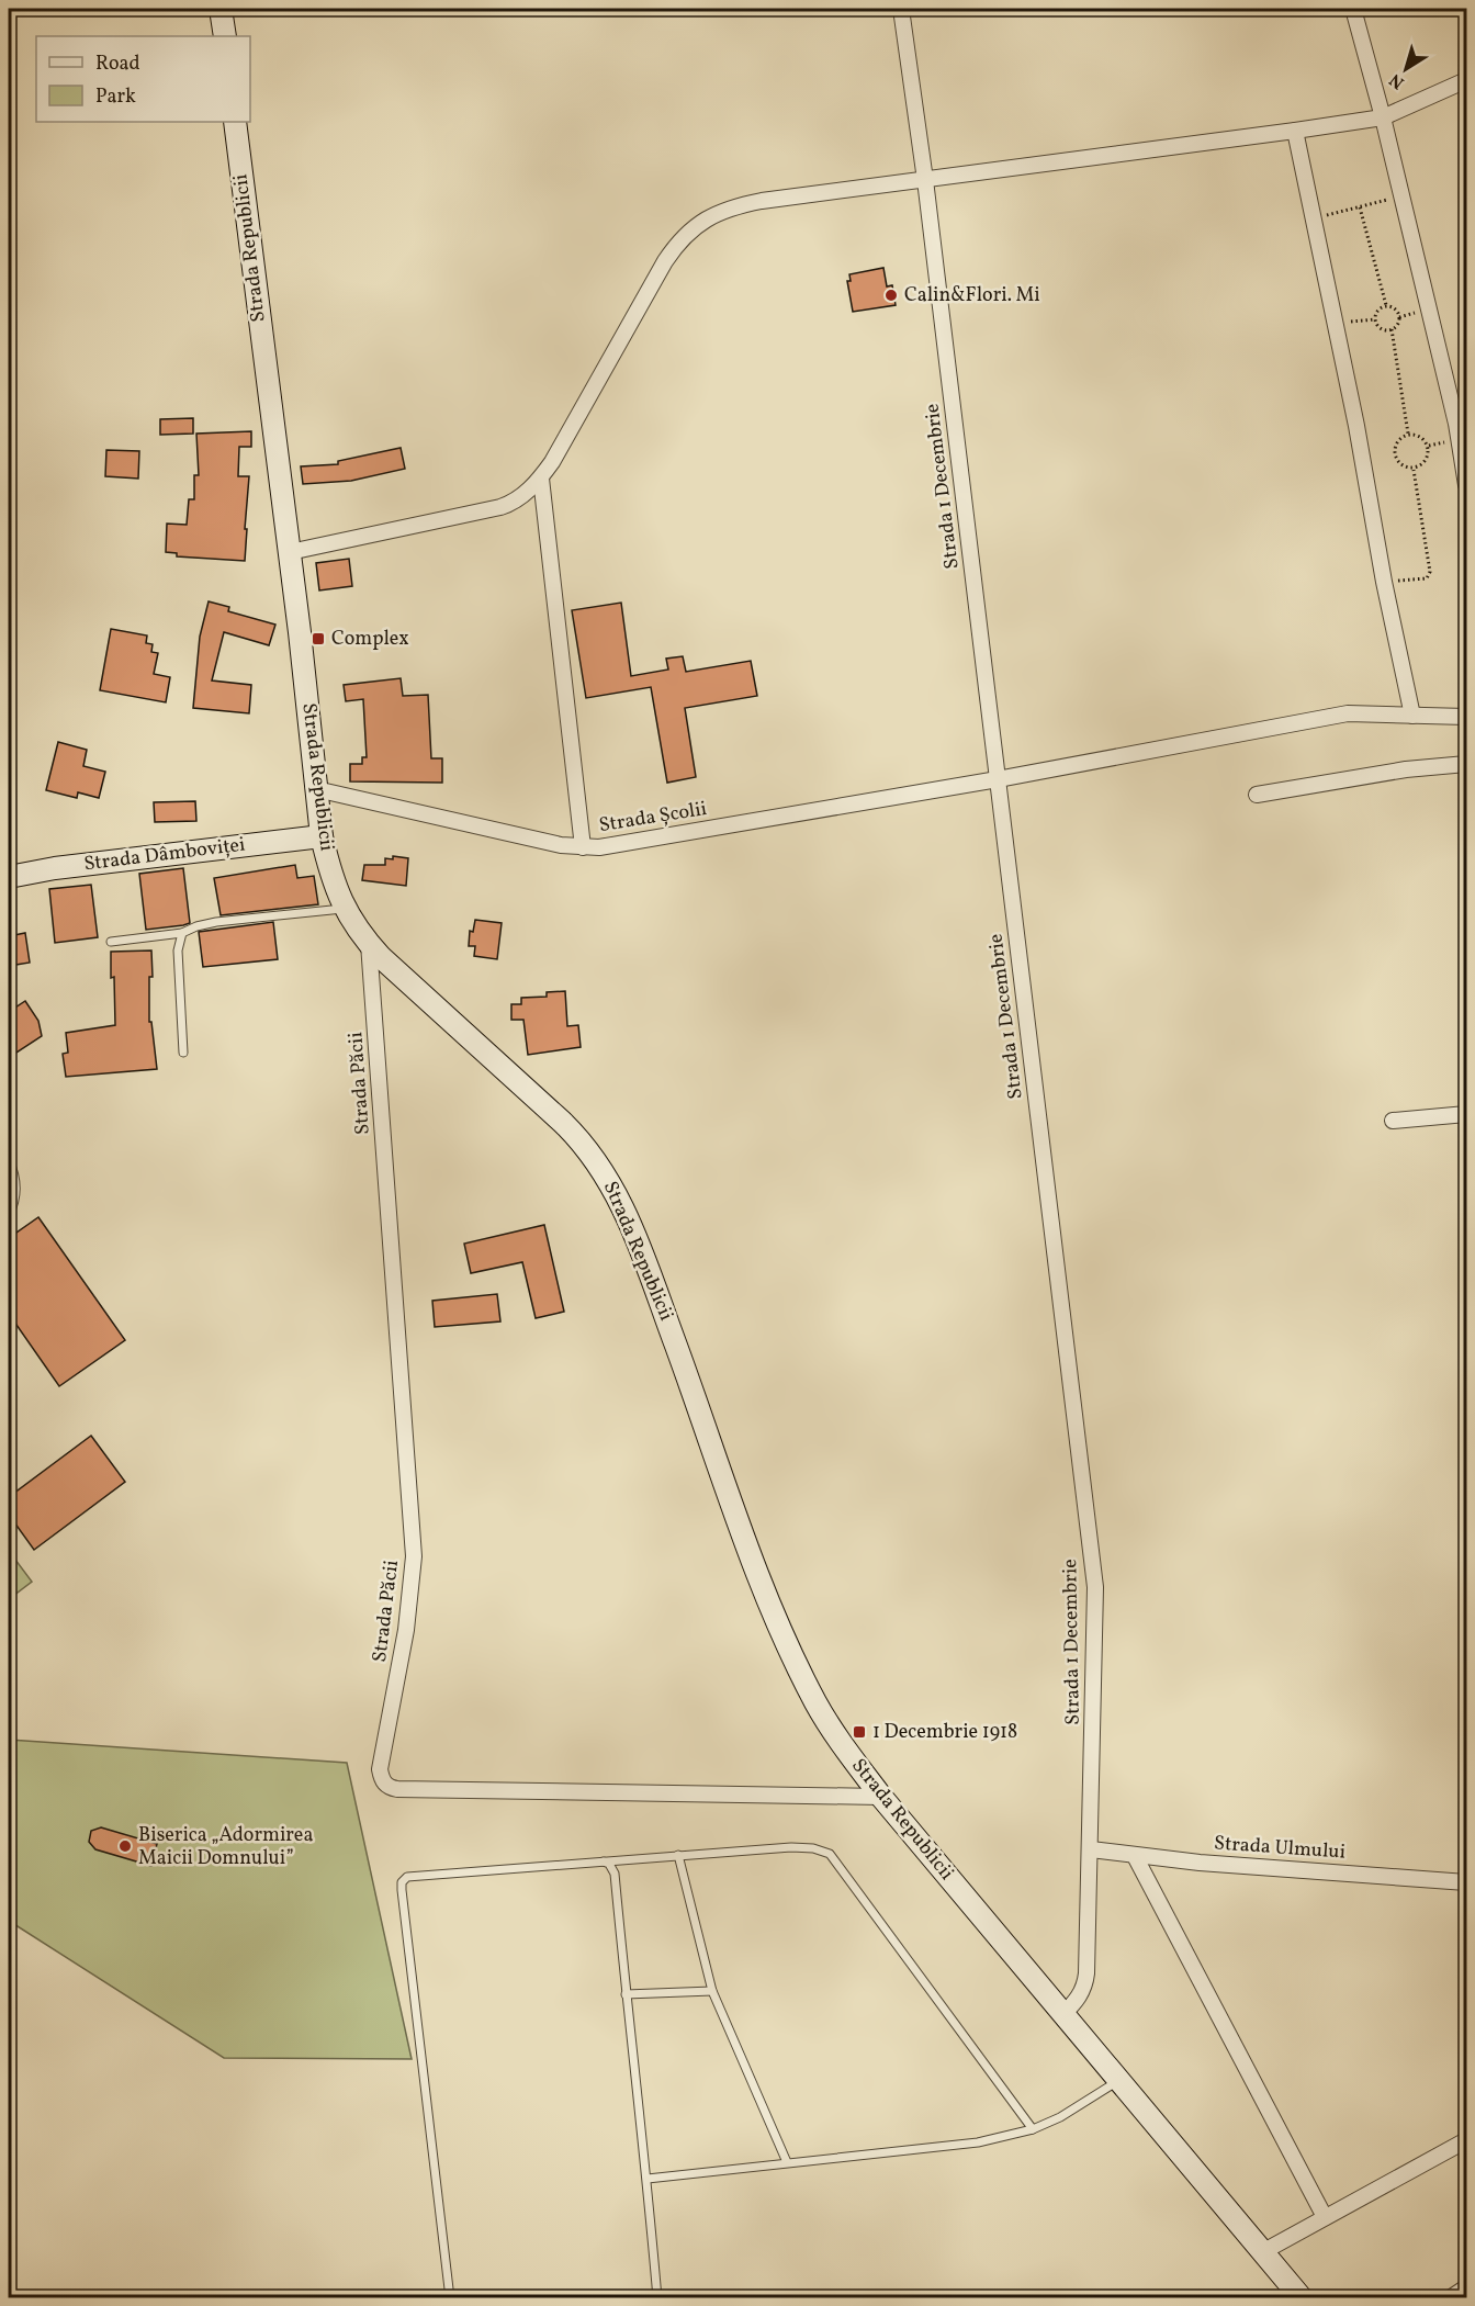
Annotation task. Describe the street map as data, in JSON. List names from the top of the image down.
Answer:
{
  "streets": {
    "main road": ["Strada Republicii", "Strada Dâmboviței"],
    "street": [
      "Strada 1 Decembrie",
      "Strada Școlii",
      "Strada Păcii",
      "Strada Ulmului"
    ]
  },
  "crossings": [
    ["Strada Republicii", "Strada 1 Decembrie"],
    ["Strada Republicii", "Strada Școlii"],
    ["Strada Republicii", "Strada Dâmboviței"],
    ["Strada Republicii", "Strada Păcii"],
    ["Strada 1 Decembrie", "Strada Școlii"],
    ["Strada 1 Decembrie", "Strada Ulmului"]
  ],
  "places": {
    "other": ["Calin&Flori. Mi", "Biserica „Adormirea Maicii Domnului”"],
    "transit": ["Complex", "1 Decembrie 1918"]
  },
  "legend": ["Road", "Park"],
  "north": "bottom left"
}
